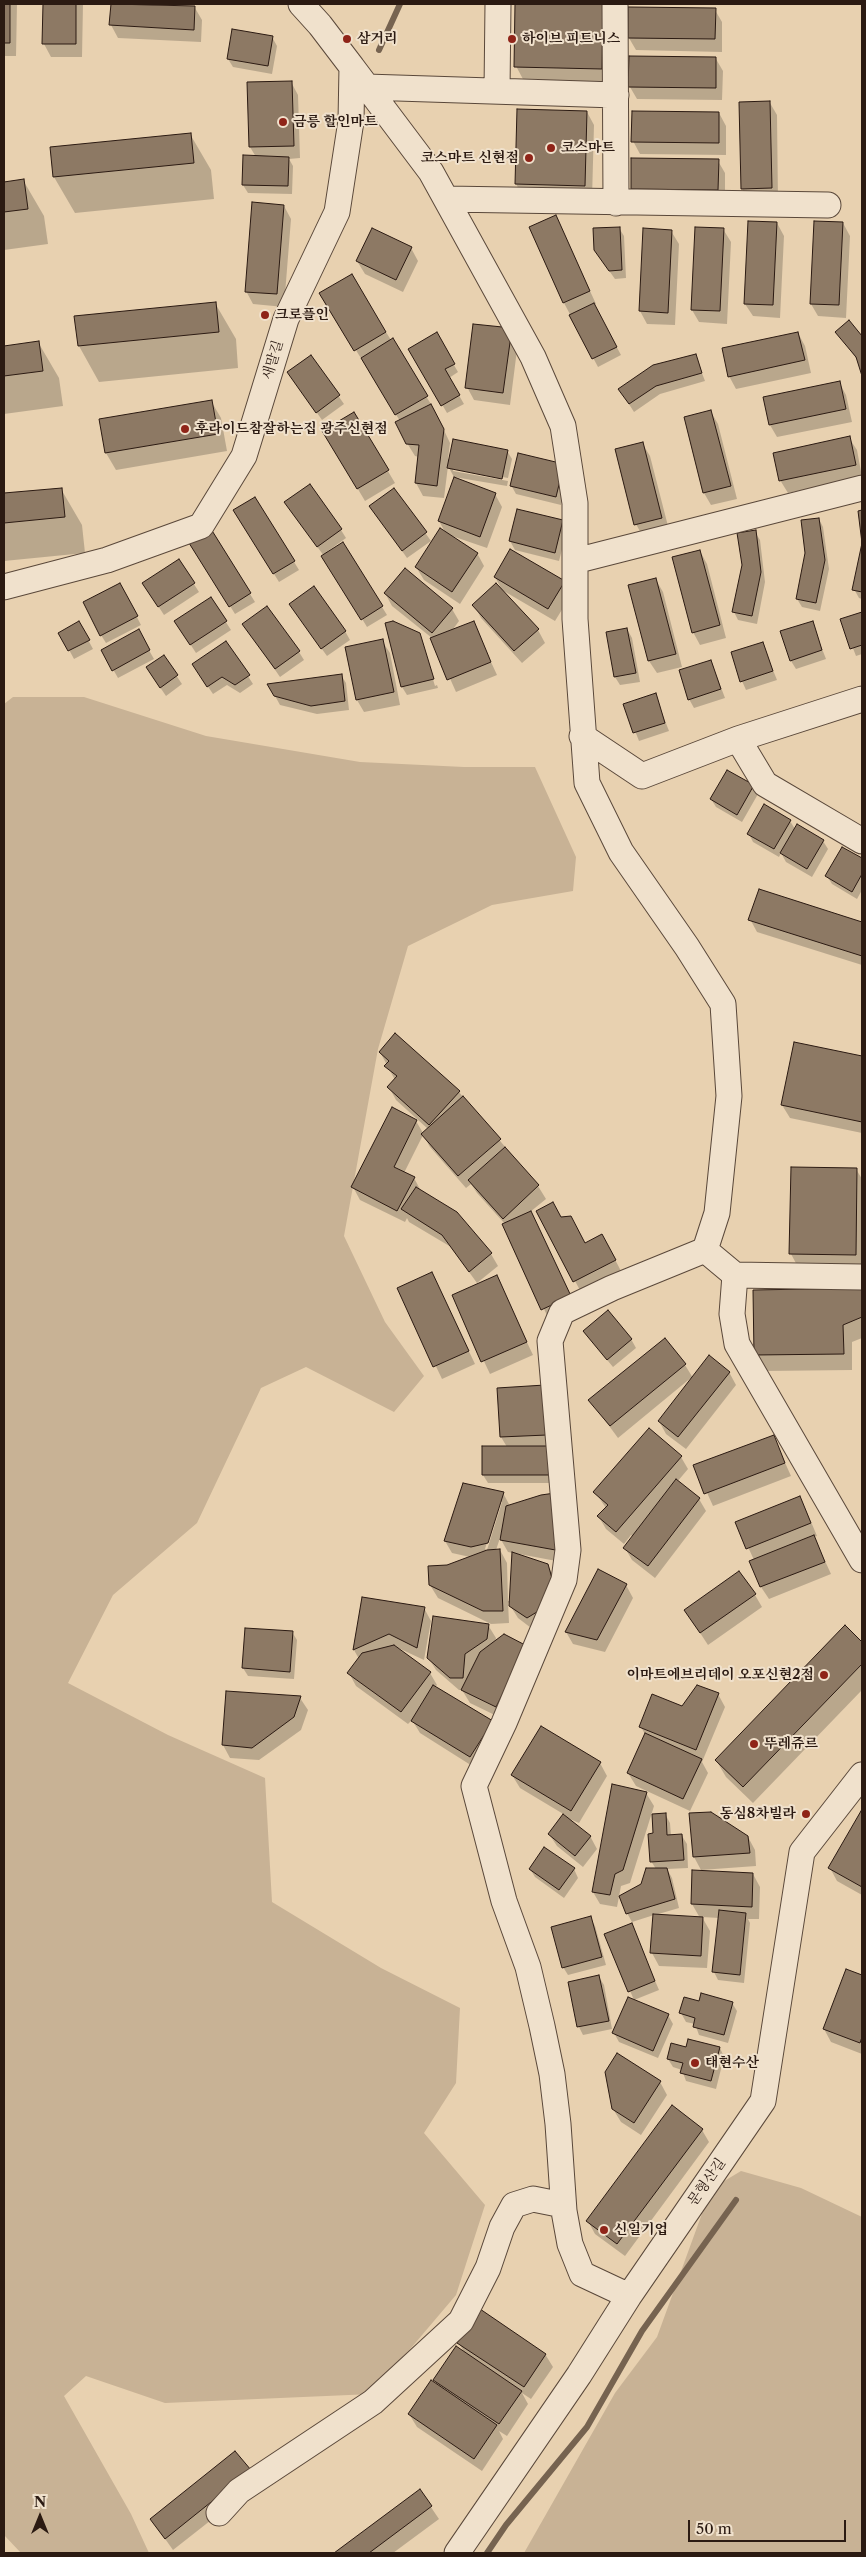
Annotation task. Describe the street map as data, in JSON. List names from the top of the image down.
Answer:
{
  "streets": {
    "street": ["새말길", "문형산길"]
  },
  "places": [
    "삼거리",
    "하이브 피트니스",
    "금릉 할인마트",
    "코스마트",
    "코스마트 신현점",
    "크로플인",
    "후라이드참잘하는집 광주신현점",
    "이마트에브리데이 오포신현2점",
    "뚜레쥬르",
    "동심8차빌라",
    "태현수산",
    "신일기업"
  ],
  "scale_bar": "50 m",
  "north": "top"
}
